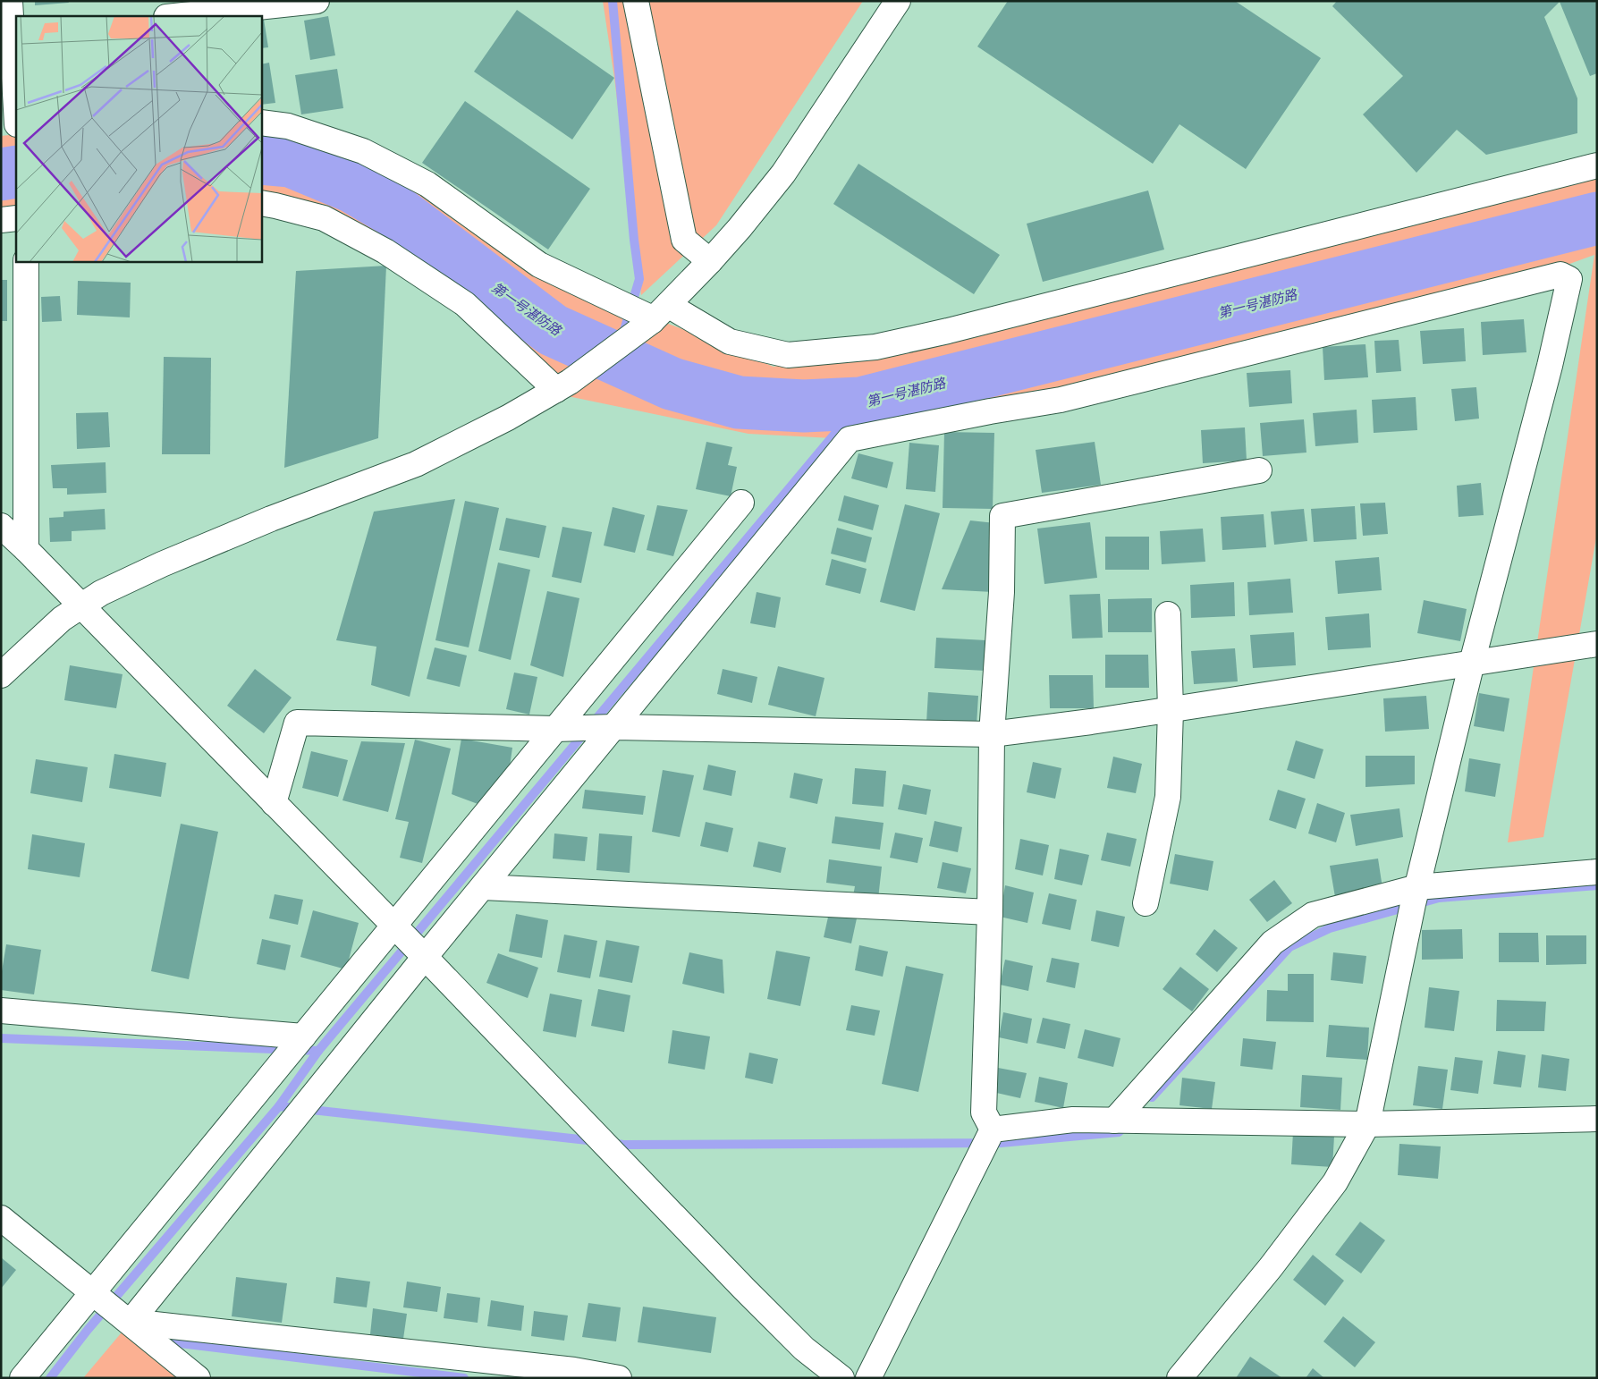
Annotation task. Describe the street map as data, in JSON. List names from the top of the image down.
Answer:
{
  "water": ["第一号湛防路"]
}
